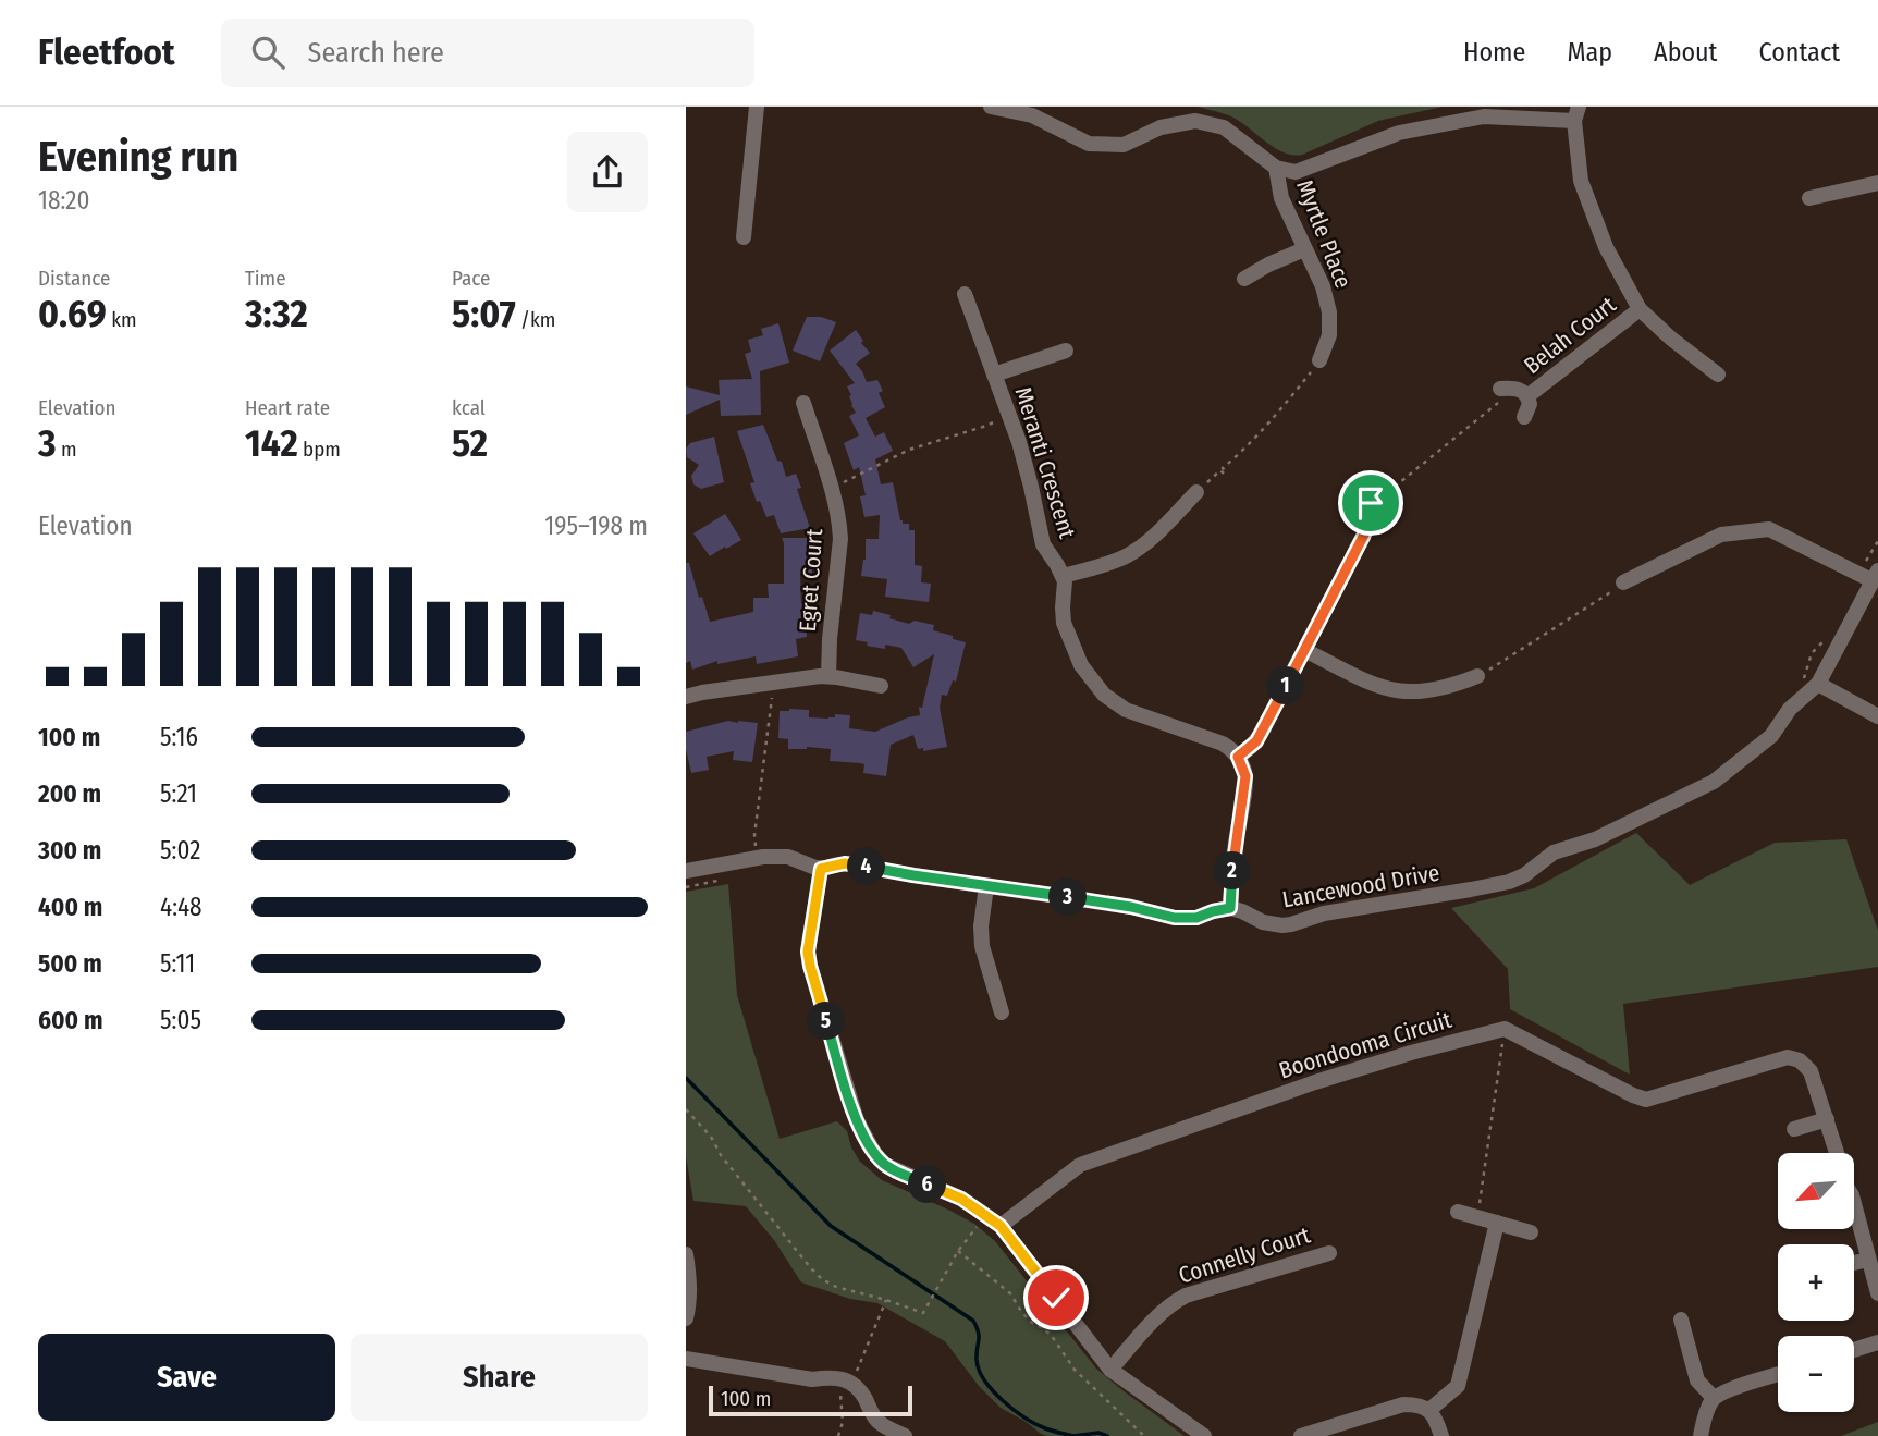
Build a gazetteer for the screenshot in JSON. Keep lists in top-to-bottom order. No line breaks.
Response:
{"streets":{"street":["Myrtle Place","Belah Court","Meranti Crescent","Egret Court","Lancewood Drive","Boondooma Circuit","Connelly Court"]},"scale_bar":"100 m","north":"bottom left","page":{"header":"Fleetfoot","search":"Search here","nav":["Home","Map","About","Contact"],"heading":["Evening run","18:20"],"stats":[["Distance","0.69 km"],["Time","3:32"],["Pace","5:07 /km"],["Elevation","3 m"],["Heart rate","142 bpm"],["kcal","52"]],"chart":["Elevation","195–198 m"],"pins":["1","4","2","3","5","6"],"list":[{"name":"100 m","note":"5:16"},{"name":"200 m","note":"5:21"},{"name":"300 m","note":"5:02"},{"name":"400 m","note":"4:48"},{"name":"500 m","note":"5:11"},{"name":"600 m","note":"5:05"}],"map_buttons":["+","−"],"buttons":["Save","Share"],"scale":"100 m"}}
